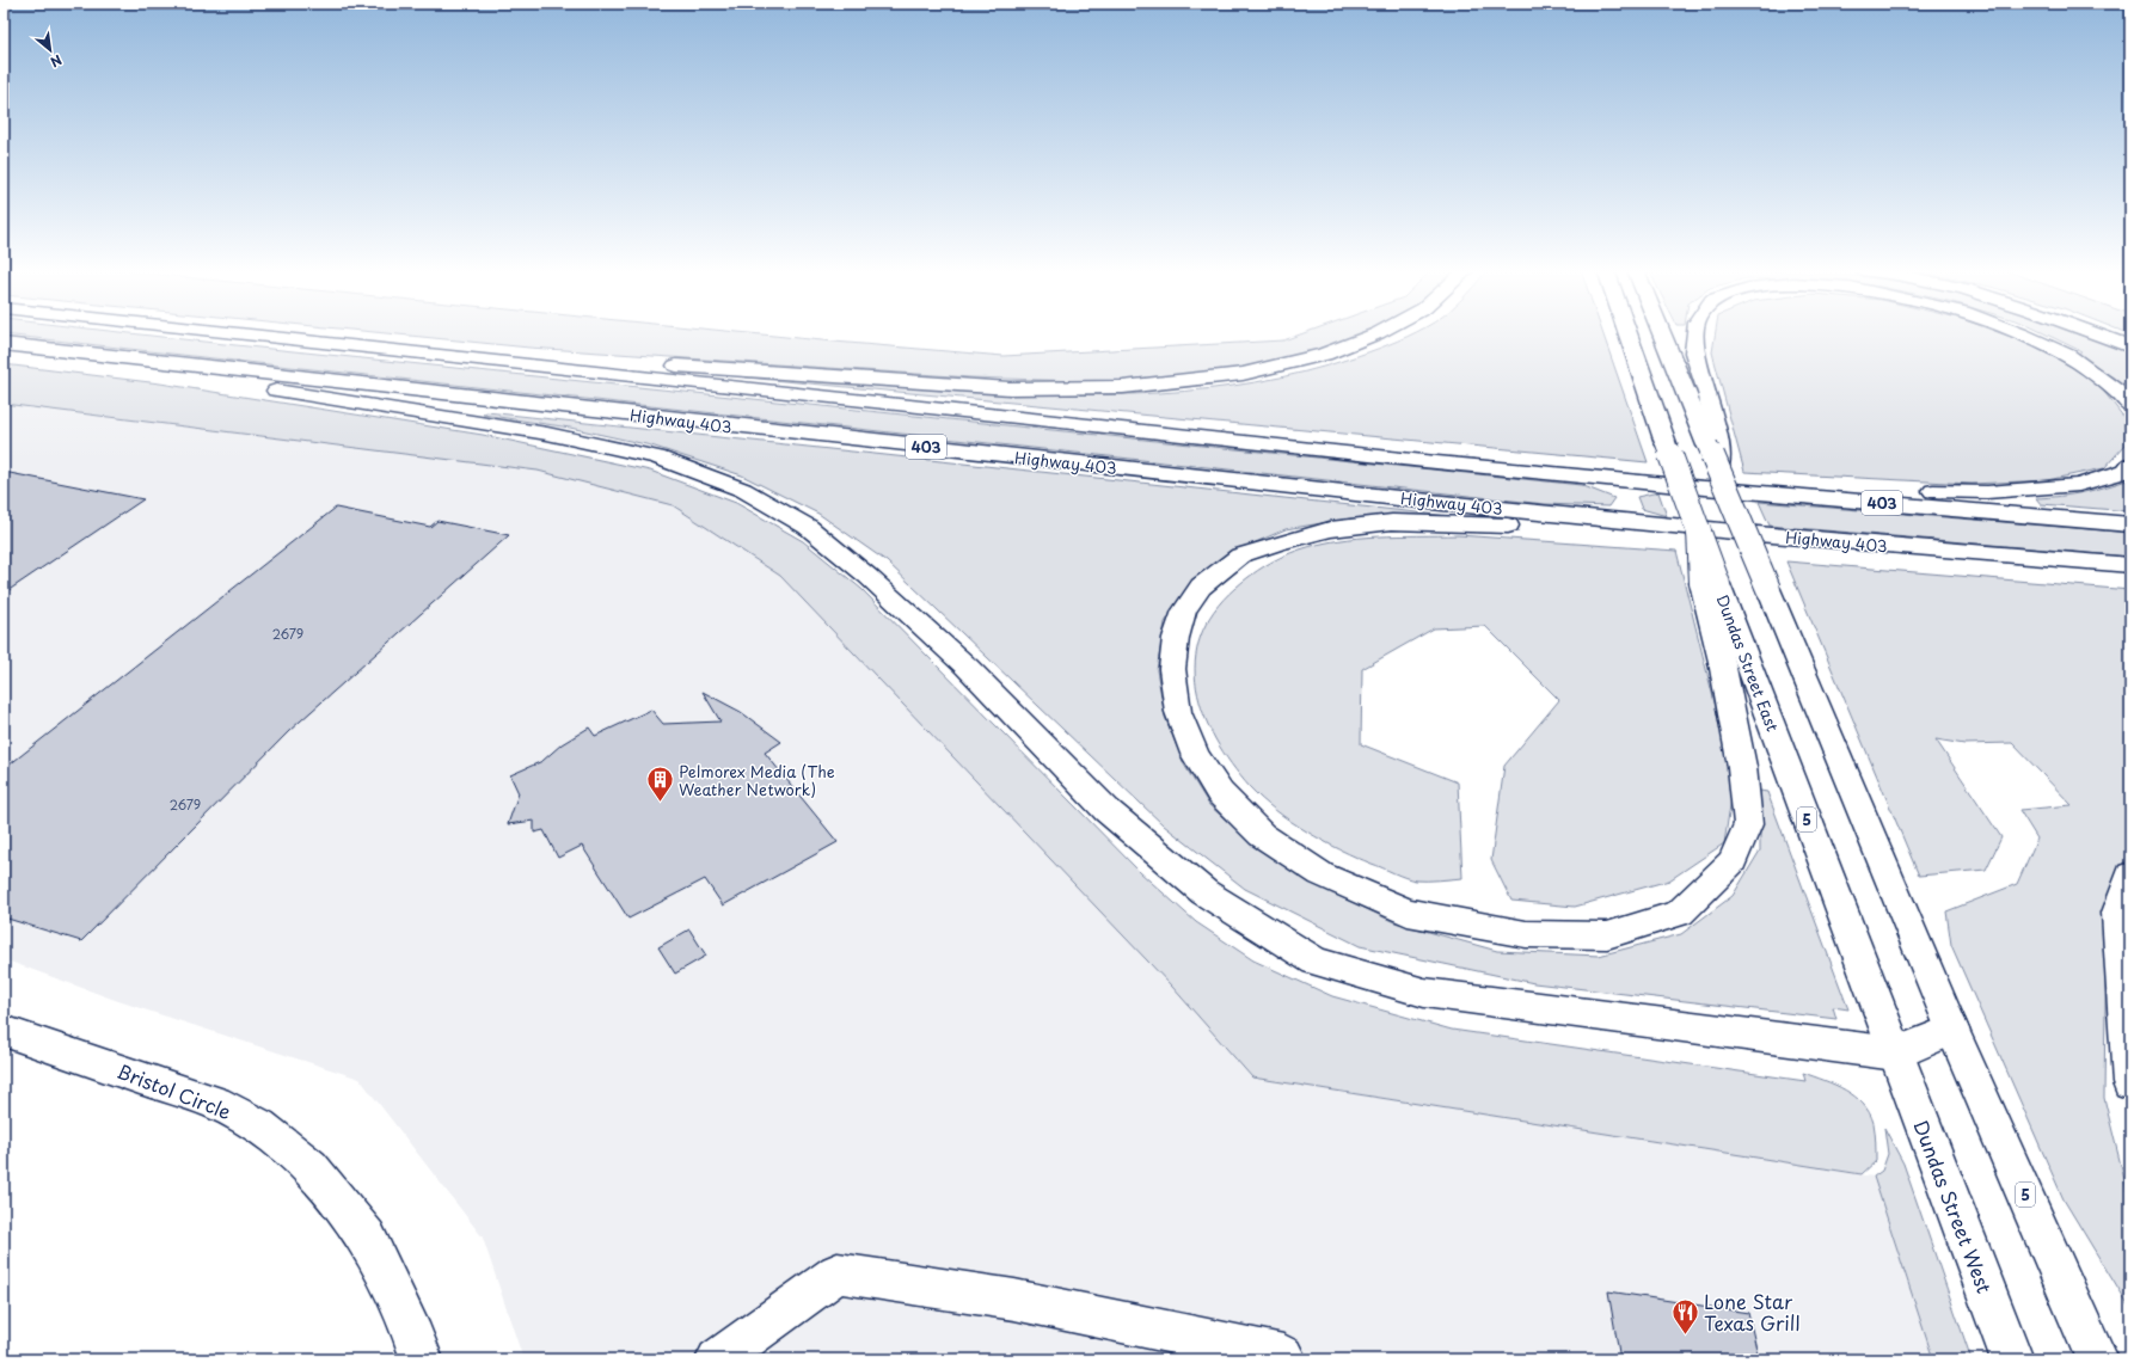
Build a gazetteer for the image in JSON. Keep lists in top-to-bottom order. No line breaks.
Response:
{"streets":{"main road":["Highway 403","403","Dundas Street East","5","Bristol Circle","Dundas Street West"]},"crossings":[["Dundas Street East","Dundas Street West"]],"places":{"building":["Pelmorex Media (The Weather Network)"],"restaurant":["Lone Star Texas Grill"]},"house_numbers":["2679","2679"],"north":"bottom right"}
